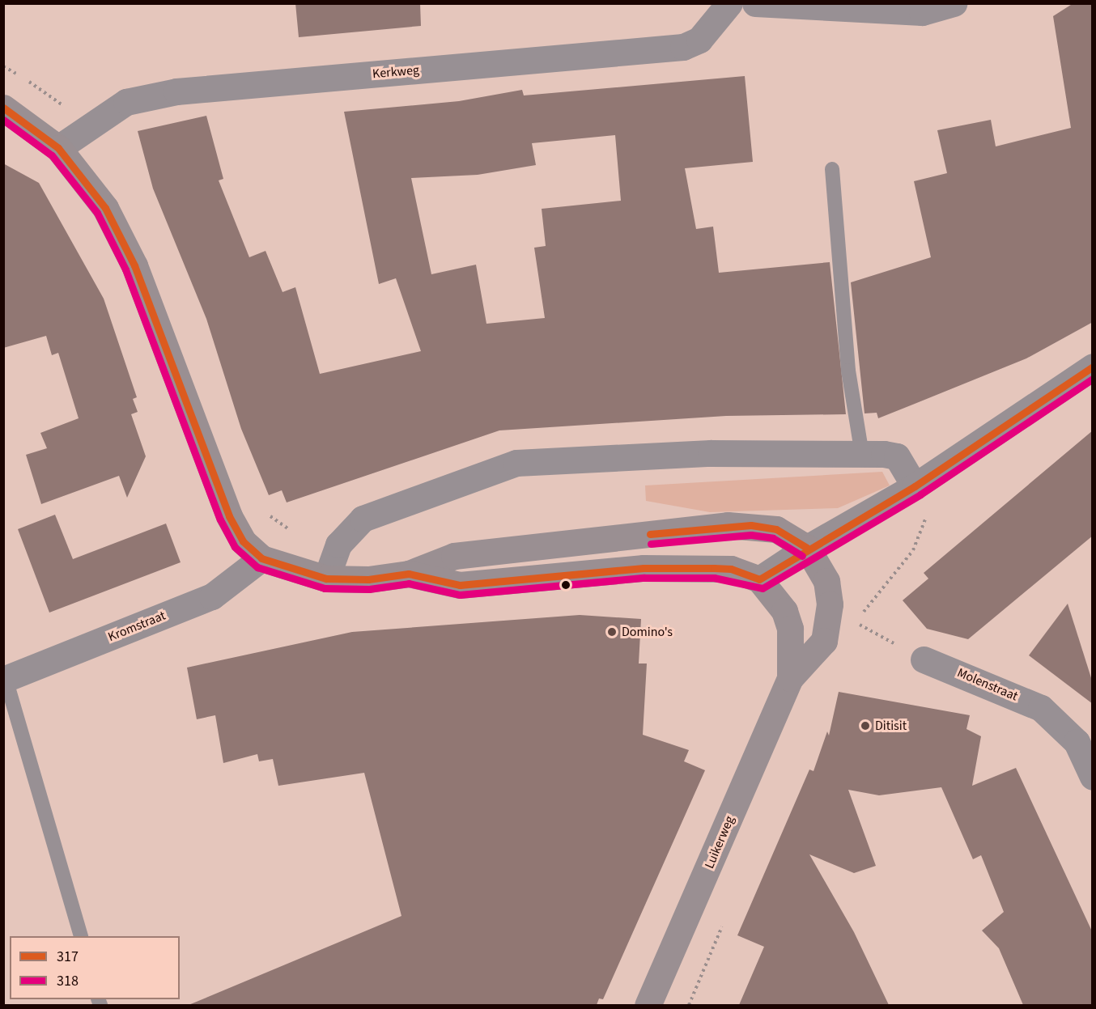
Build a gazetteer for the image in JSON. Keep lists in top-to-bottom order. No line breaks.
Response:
{"streets":{"street":["Kerkweg","Kromstraat","Molenstraat","Luikerweg"]},"places":["Domino's","Ditisit"],"lines":["transit line 317","transit line 318"],"legend":["317","318"]}
